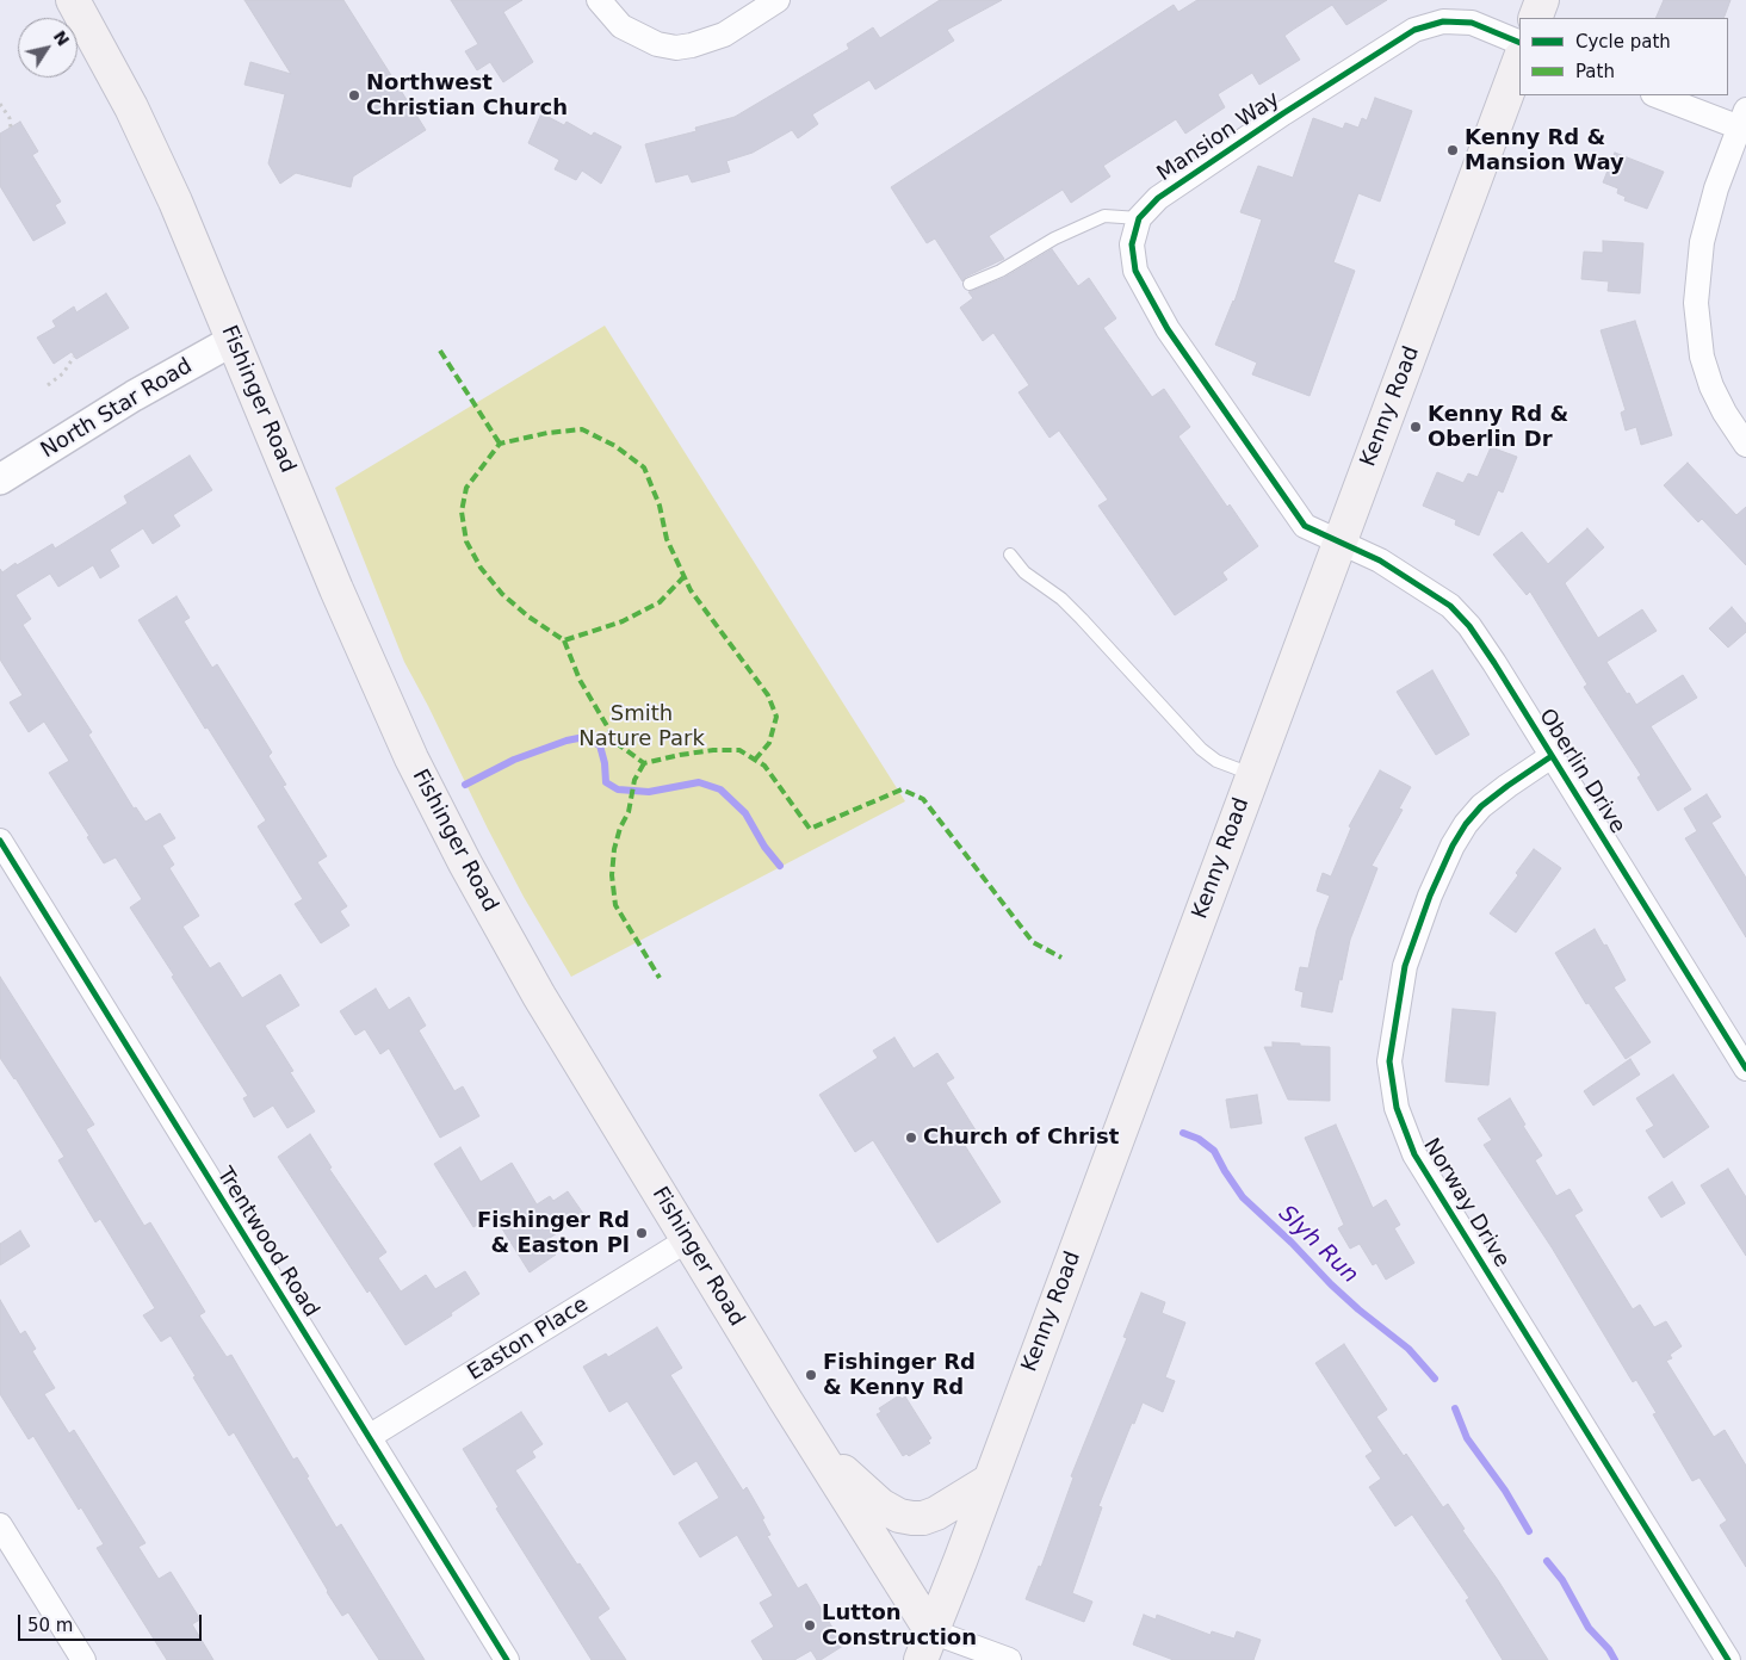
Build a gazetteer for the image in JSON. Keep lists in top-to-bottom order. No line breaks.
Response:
{"streets":{"main road":["Fishinger Road","Kenny Road"],"street":["Mansion Way","North Star Road","Oberlin Drive","Norway Drive","Trentwood Road","Easton Place"]},"crossings":[["Fishinger Road","Kenny Road"],["Fishinger Road","North Star Road"],["Fishinger Road","Easton Place"],["Kenny Road","Oberlin Drive"],["Oberlin Drive","Norway Drive"],["Trentwood Road","Easton Place"]],"water":["Slyh Run"],"parks":["Smith Nature Park"],"places":["Northwest Christian Church","Kenny Rd & Mansion Way","Kenny Rd & Oberlin Dr","Church of Christ","Fishinger Rd & Easton Pl","Fishinger Rd & Kenny Rd","Lutton Construction"],"legend":["Cycle path","Path"],"scale_bar":"50 m","north":"top right"}
